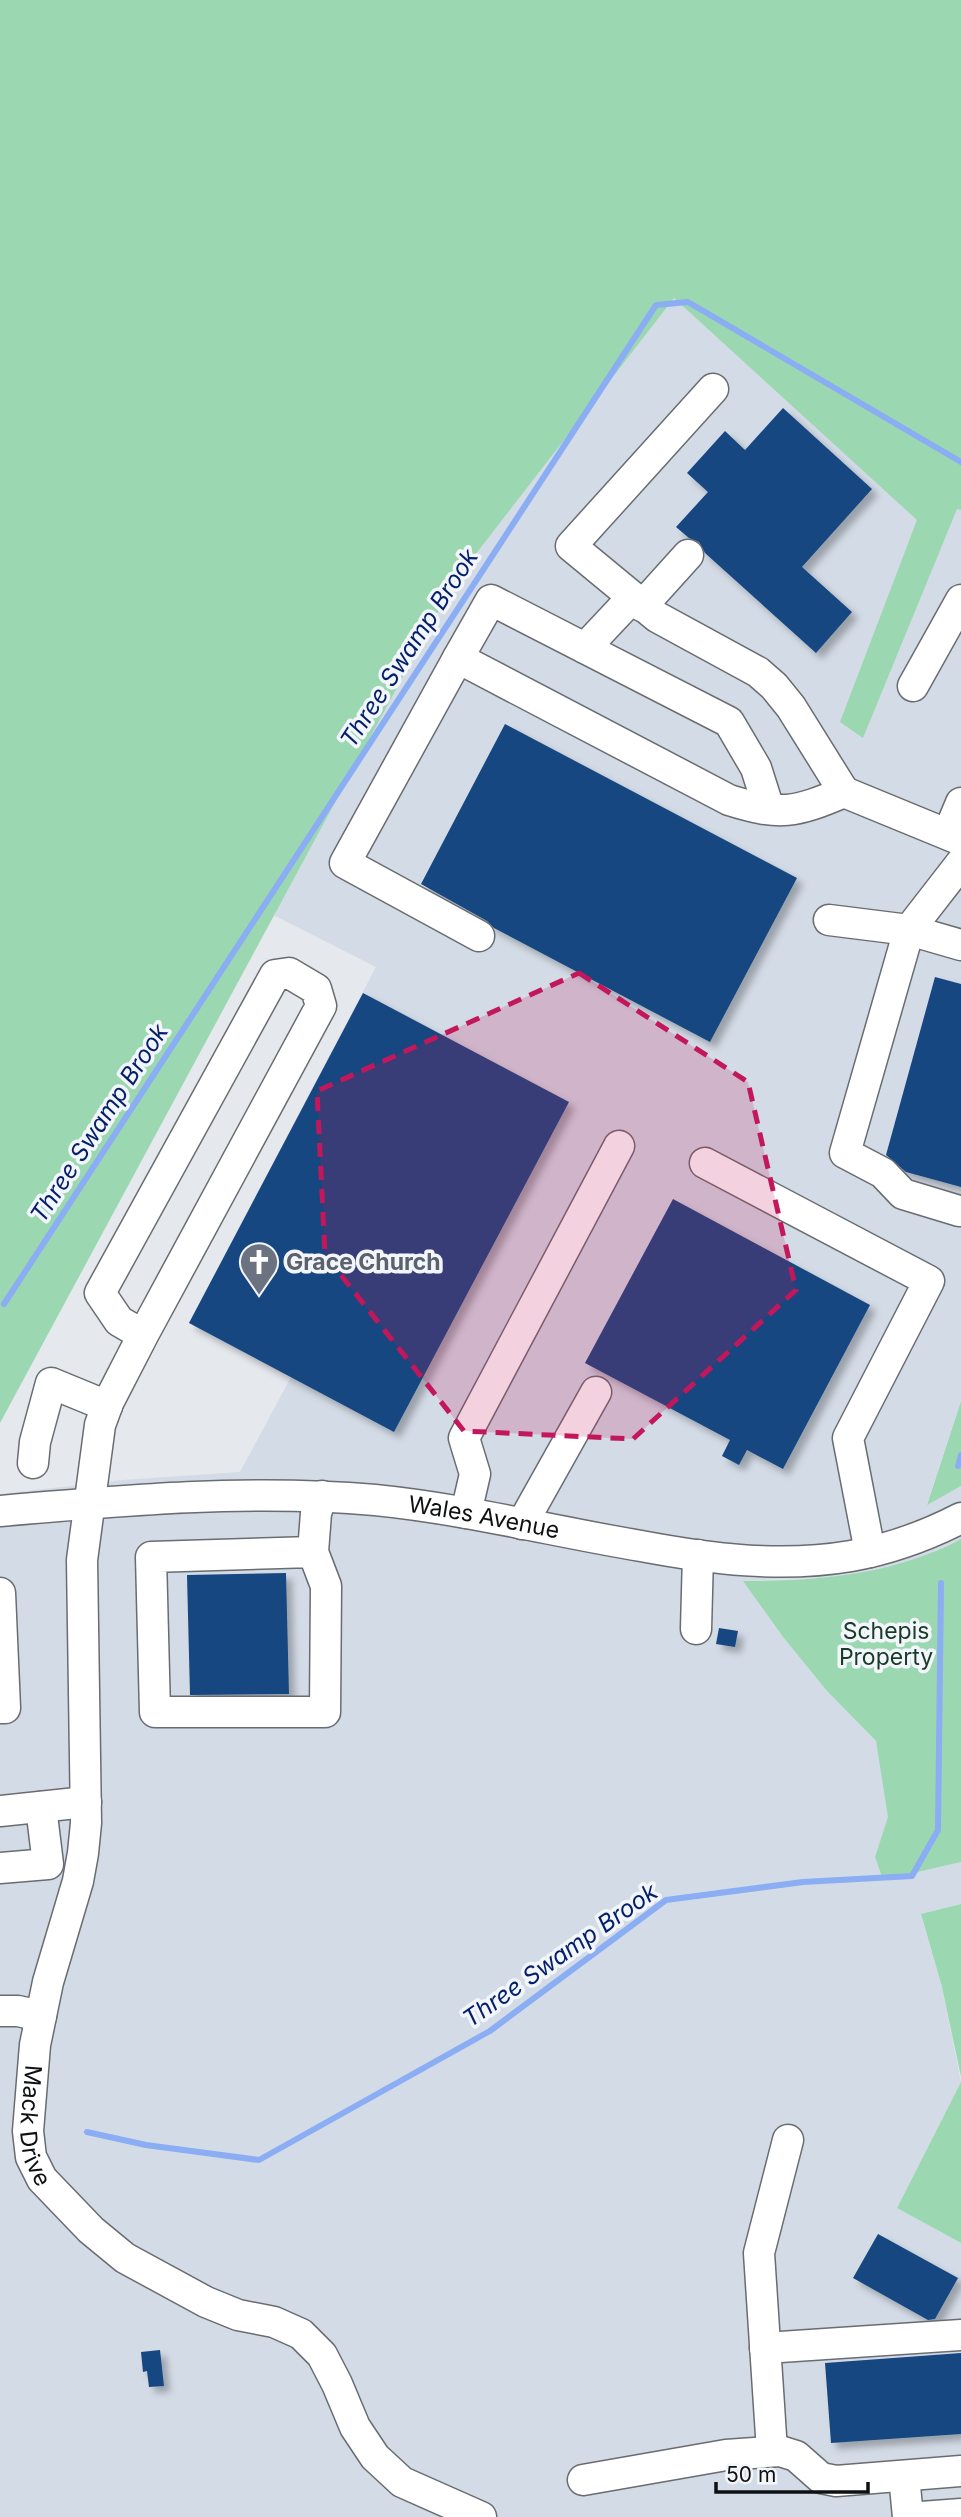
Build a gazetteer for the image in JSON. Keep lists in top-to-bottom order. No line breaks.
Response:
{"streets":{"street":["Wales Avenue","Mack Drive"]},"crossings":[["Wales Avenue","Mack Drive"]],"water":["Three Swamp Brook"],"parks":["Schepis Property"],"places":{"church":["Grace Church"]},"scale_bar":"50 m"}
